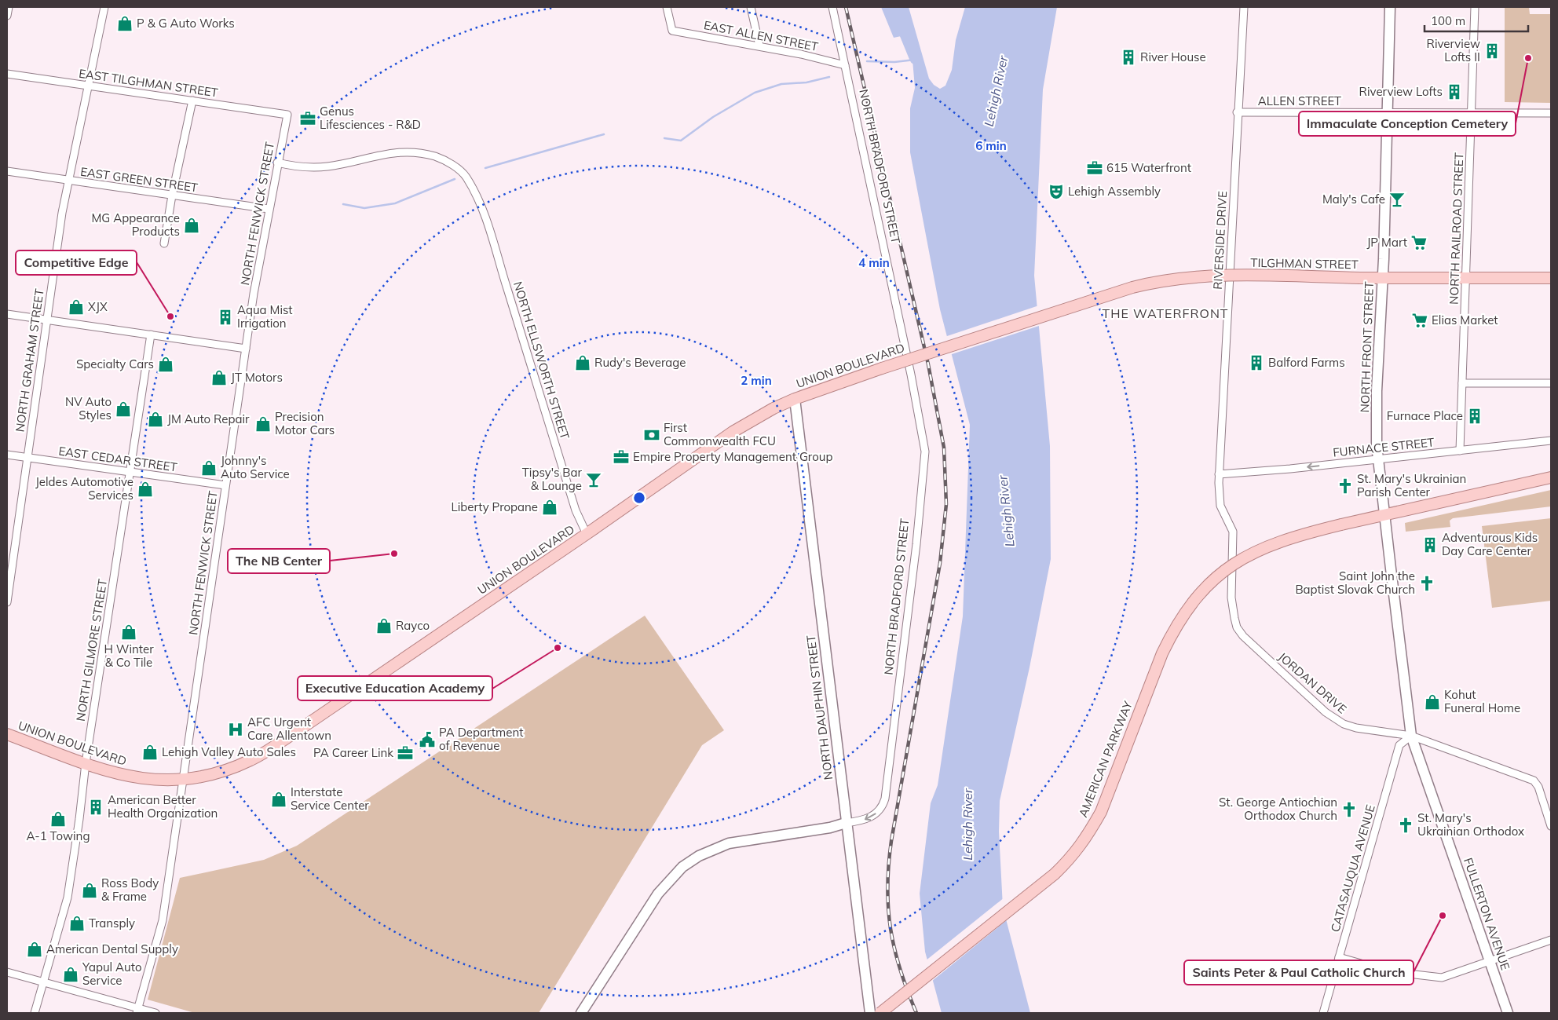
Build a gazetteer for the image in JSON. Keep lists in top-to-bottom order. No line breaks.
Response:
{"streets":{"main road":["TILGHMAN STREET","UNION BOULEVARD","AMERICAN PARKWAY"],"street":["EAST ALLEN STREET","EAST TILGHMAN STREET","ALLEN STREET","NORTH BRADFORD STREET","EAST GREEN STREET","NORTH FENWICK STREET","NORTH RAILROAD STREET","RIVERSIDE DRIVE","NORTH FRONT STREET","NORTH GRAHAM STREET","NORTH ELLSWORTH STREET","FURNACE STREET","EAST CEDAR STREET","NORTH GILMORE STREET","JORDAN DRIVE","NORTH DAUPHIN STREET","CATASAUQUA AVENUE","FULLERTON AVENUE"]},"crossings":[["EAST ALLEN STREET","NORTH BRADFORD STREET"],["EAST TILGHMAN STREET","NORTH FENWICK STREET"],["EAST TILGHMAN STREET","NORTH GRAHAM STREET"],["ALLEN STREET","NORTH RAILROAD STREET"],["ALLEN STREET","RIVERSIDE DRIVE"],["ALLEN STREET","NORTH FRONT STREET"],["NORTH BRADFORD STREET","NORTH DAUPHIN STREET"],["EAST GREEN STREET","NORTH FENWICK STREET"],["EAST GREEN STREET","NORTH GRAHAM STREET"],["NORTH FENWICK STREET","NORTH ELLSWORTH STREET"],["NORTH FENWICK STREET","UNION BOULEVARD"],["NORTH FENWICK STREET","EAST CEDAR STREET"],["NORTH RAILROAD STREET","TILGHMAN STREET"],["NORTH RAILROAD STREET","FURNACE STREET"],["RIVERSIDE DRIVE","FURNACE STREET"],["RIVERSIDE DRIVE","JORDAN DRIVE"],["TILGHMAN STREET","NORTH FRONT STREET"],["TILGHMAN STREET","UNION BOULEVARD"],["NORTH FRONT STREET","FURNACE STREET"],["NORTH FRONT STREET","AMERICAN PARKWAY"],["NORTH FRONT STREET","FULLERTON AVENUE"],["NORTH GRAHAM STREET","EAST CEDAR STREET"],["NORTH ELLSWORTH STREET","UNION BOULEVARD"],["UNION BOULEVARD","NORTH GILMORE STREET"],["UNION BOULEVARD","NORTH DAUPHIN STREET"],["FURNACE STREET","JORDAN DRIVE"],["EAST CEDAR STREET","NORTH GILMORE STREET"],["JORDAN DRIVE","CATASAUQUA AVENUE"],["JORDAN DRIVE","FULLERTON AVENUE"],["CATASAUQUA AVENUE","FULLERTON AVENUE"]],"one_way":["NORTH BRADFORD STREET","FURNACE STREET"],"districts":["THE WATERFRONT"],"water":["Lehigh River"],"places":{"shop":["P & G Auto Works","MG Appearance Products","XJX","Rudy's Beverage","Specialty Cars","JT Motors","NV Auto Styles","JM Auto Repair","Precision Motor Cars","Johnny's Auto Service","Jeldes Automotive Services","Liberty Propane","Rayco","H Winter & Co Tile","Kohut Funeral Home","Lehigh Valley Auto Sales","Interstate Service Center","A-1 Towing","Ross Body & Frame","Transply","American Dental Supply","Yapul Auto Service"],"building":["Riverview Lofts II","River House","Riverview Lofts","Aqua Mist Irrigation","Balford Farms","Furnace Place","Adventurous Kids Day Care Center","American Better Health Organization"],"other":["Immaculate Conception Cemetery","Competitive Edge","The NB Center","Executive Education Academy","Saints Peter & Paul Catholic Church"],"office":["Genus Lifesciences - R&D","615 Waterfront","Empire Property Management Group","PA Career Link"],"theatre":["Lehigh Assembly"],"bar":["Maly's Cafe","Tipsy's Bar & Lounge"],"supermarket":["JP Mart","Elias Market"],"bank":["First Commonwealth FCU"],"church":["St. Mary's Ukrainian Parish Center","Saint John the Baptist Slovak Church","St. George Antiochian Orthodox Church","St. Mary's Ukrainian Orthodox"],"hospital":["AFC Urgent Care Allentown"],"public building":["PA Department of Revenue"]},"scale_bar":"100 m","rings":["6 min","4 min","2 min"]}
